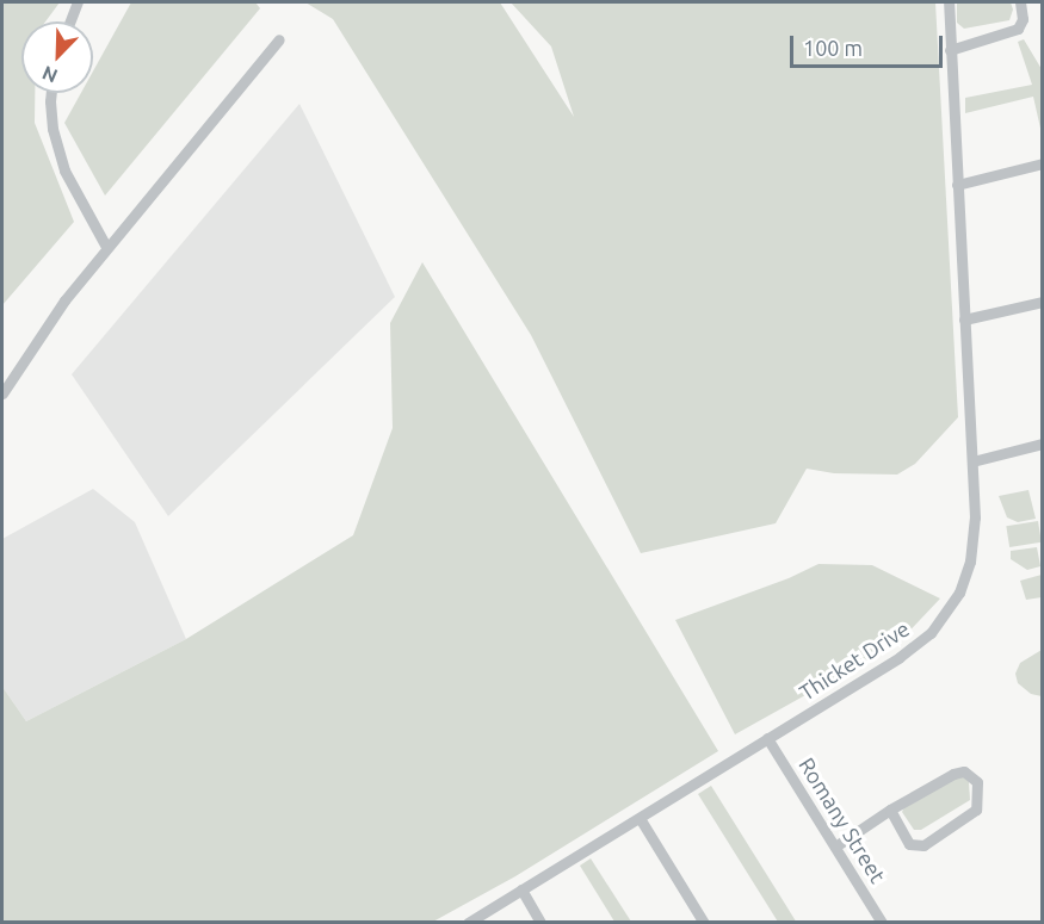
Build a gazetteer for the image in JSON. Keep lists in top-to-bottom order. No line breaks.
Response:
{"streets":{"street":["Thicket Drive","Romany Street"]},"crossings":[["Thicket Drive","Romany Street"]],"scale_bar":"100 m","north":"bottom left"}
